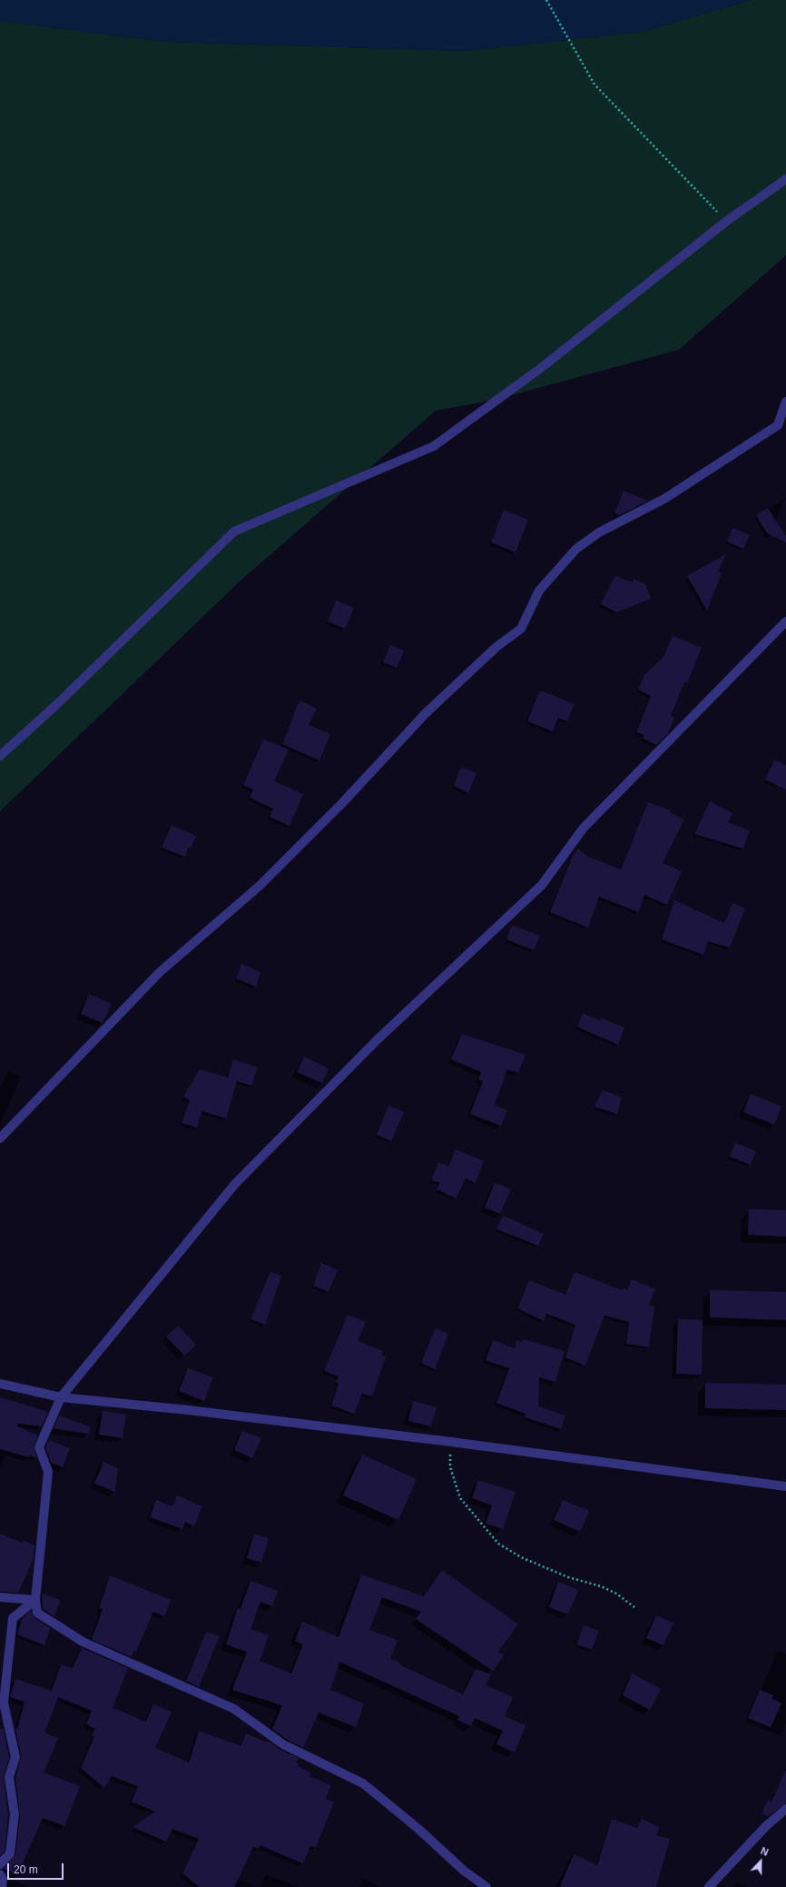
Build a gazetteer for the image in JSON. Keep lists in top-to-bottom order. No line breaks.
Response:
{"scale_bar":"20 m","north":"top"}
